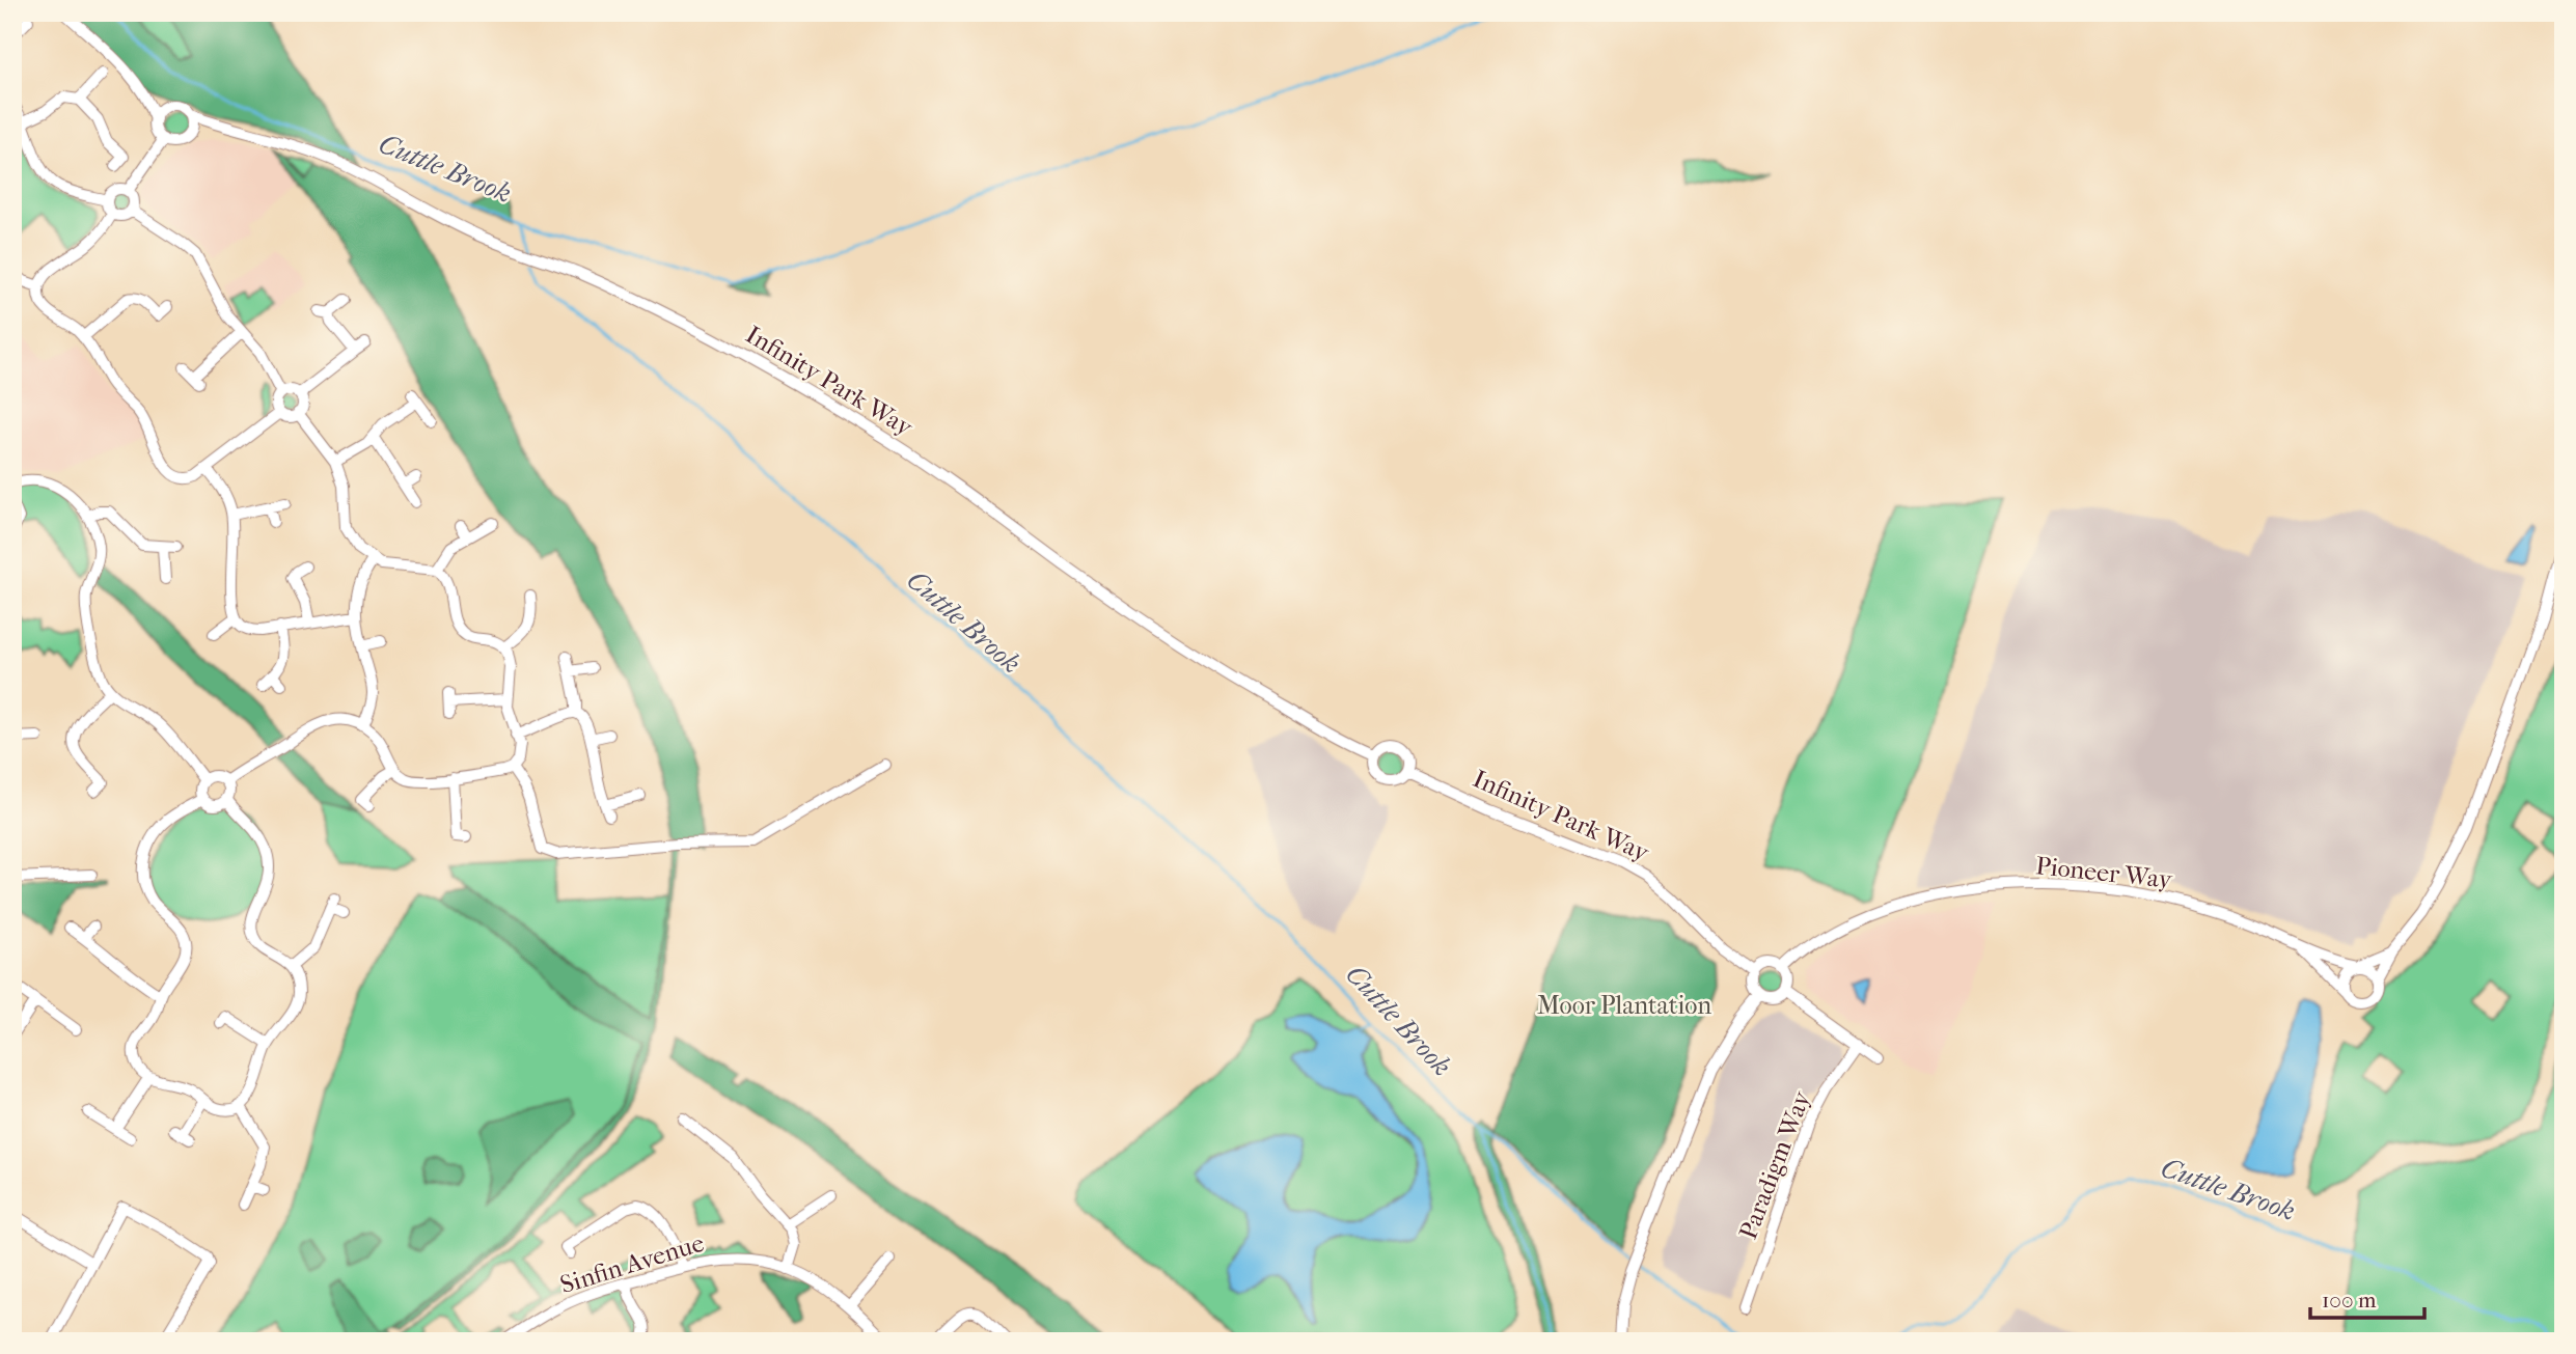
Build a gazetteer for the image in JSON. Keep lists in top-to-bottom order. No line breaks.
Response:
{"streets":{"street":["Infinity Park Way","Pioneer Way","Paradigm Way","Sinfin Avenue"]},"crossings":[["Infinity Park Way","Pioneer Way"]],"water":["Cuttle Brook"],"parks":["Moor Plantation"],"scale_bar":"100 m"}
